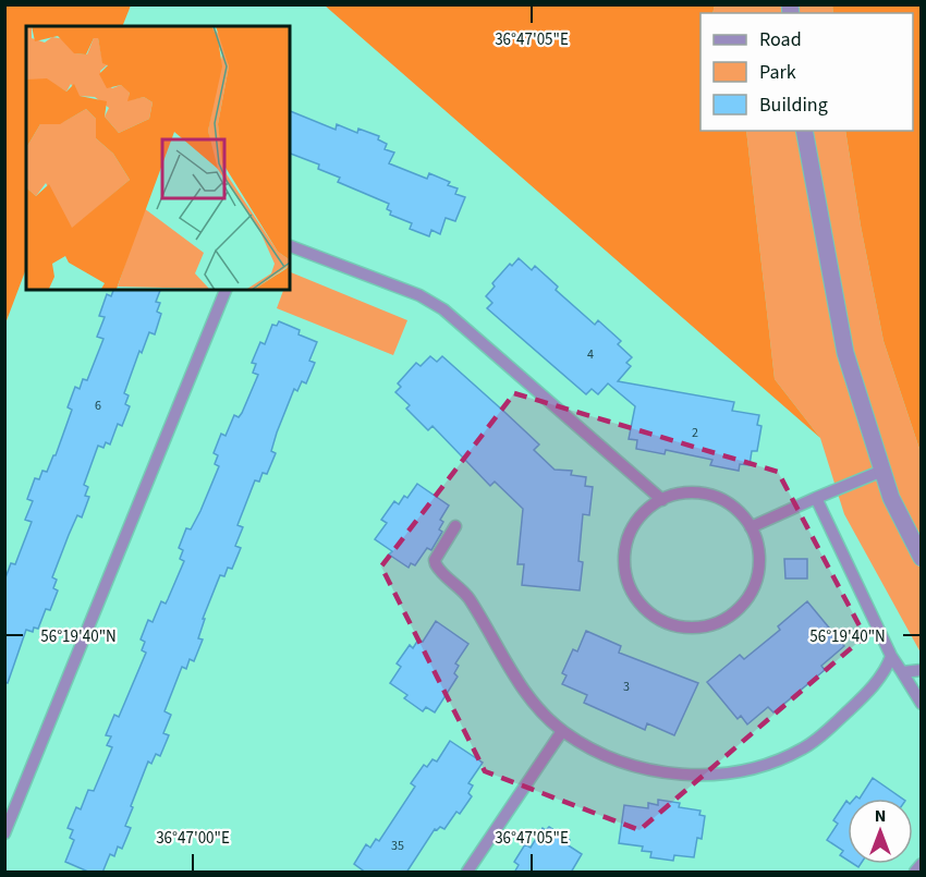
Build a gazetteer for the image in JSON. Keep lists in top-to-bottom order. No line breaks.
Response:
{"house_numbers":["4","6","2","3","35"],"legend":["Road","Park","Building"],"north":"top","coordinates":["36°47'05\"E","56°19'40\"N","36°47'00\"E"]}
